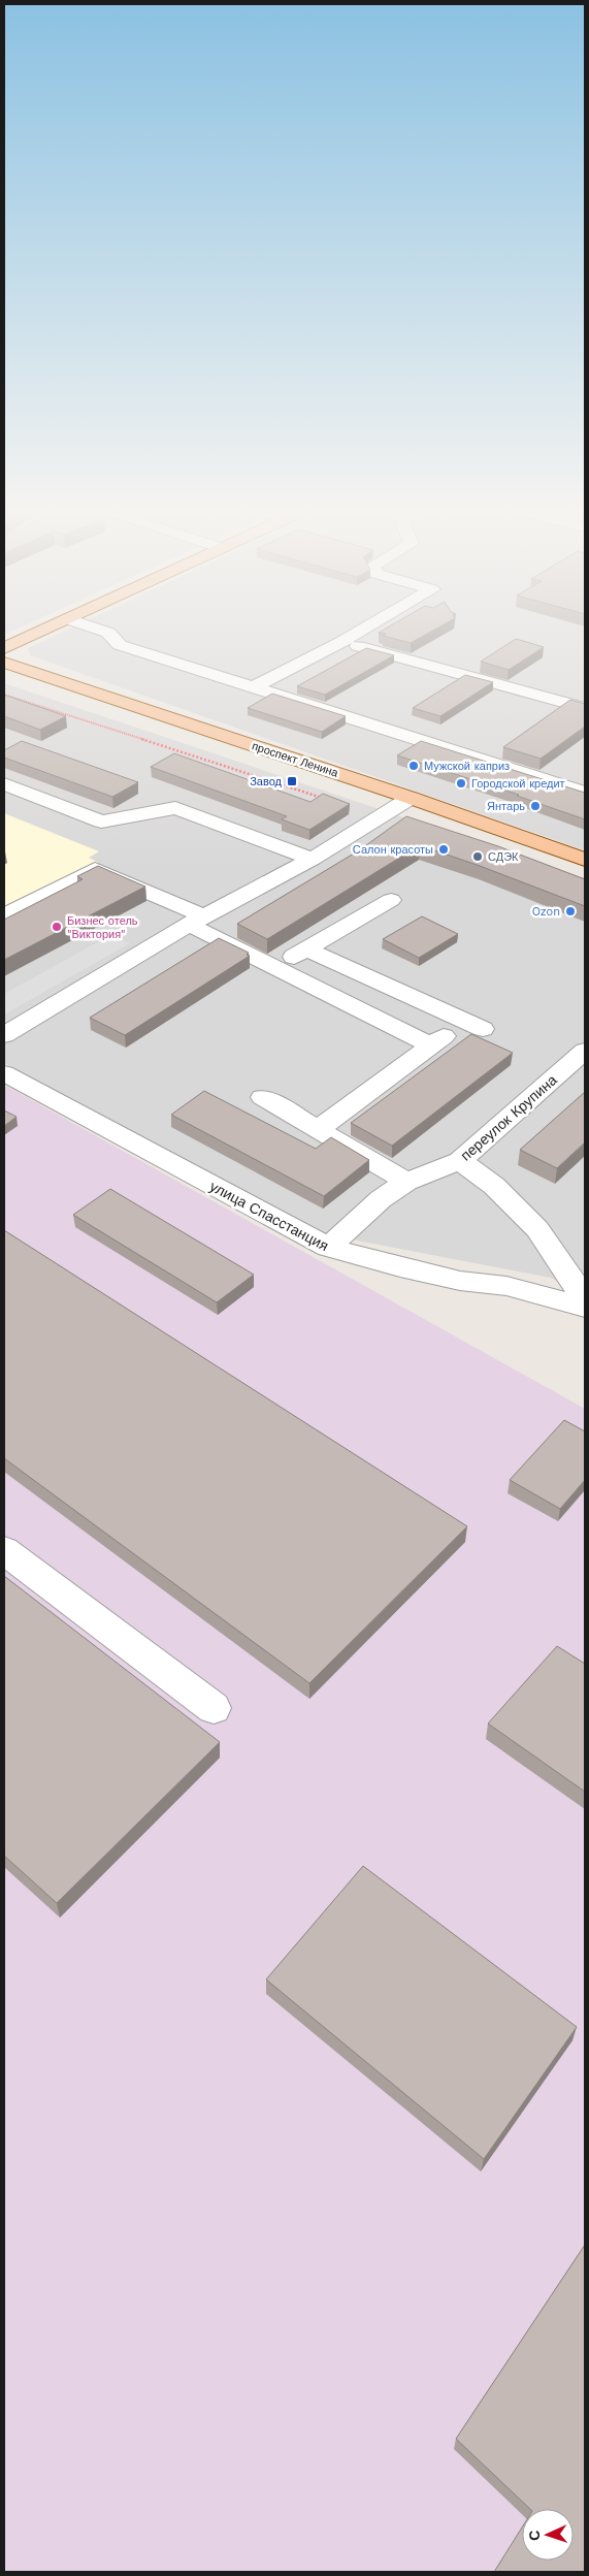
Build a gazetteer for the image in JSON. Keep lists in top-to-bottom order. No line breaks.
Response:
{"streets":{"main road":["проспект Ленина"],"street":["переулок Крупина","улица Спасстанция"]},"crossings":[["переулок Крупина","улица Спасстанция"]],"places":{"other":["Мужской каприз","Городской кредит","Янтарь","Салон красоты","СДЭК","Ozon","Бизнес отель \"Виктория\""],"transit":["Завод"]},"north":"left"}
